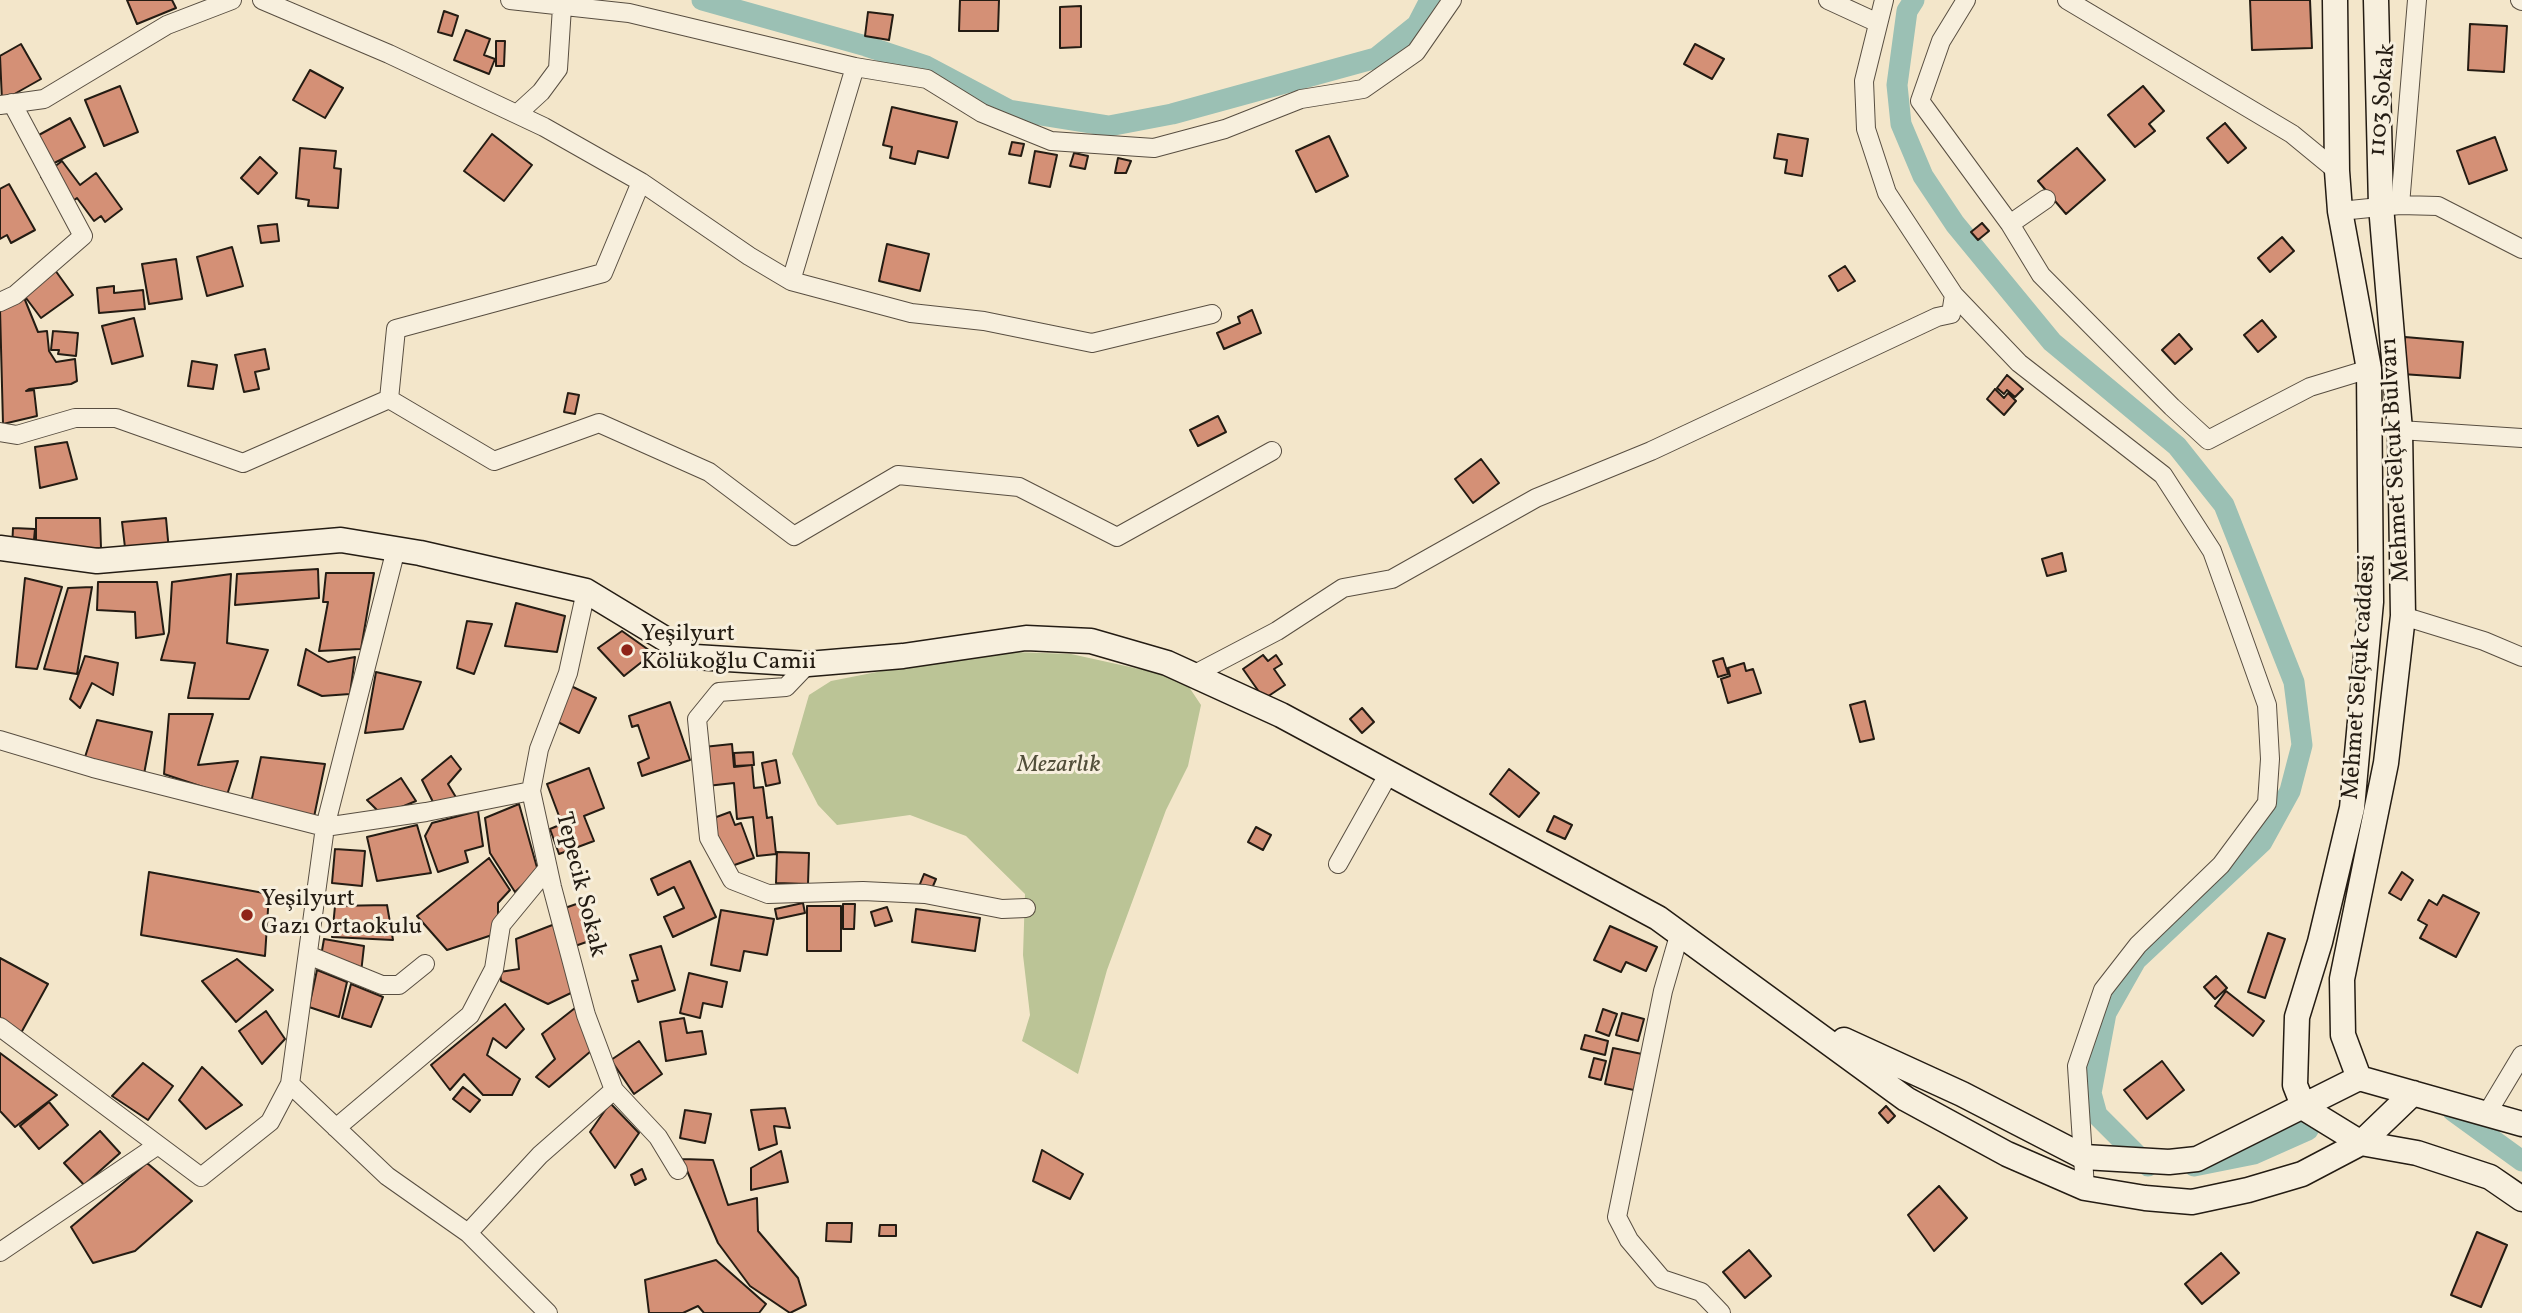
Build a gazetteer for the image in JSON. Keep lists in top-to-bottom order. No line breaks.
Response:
{"streets":{"main road":["Mehmet Selçuk Bulvarı","Mehmet Selçuk caddesi"],"street":["1103 Sokak","Tepecik Sokak"]},"crossings":[["1103 Sokak","Mehmet Selçuk Bulvarı"]],"parks":["Mezarlık"],"places":["Yeşilyurt Kölükoğlu Camii","Yeşilyurt Gazı Ortaokulu"]}
